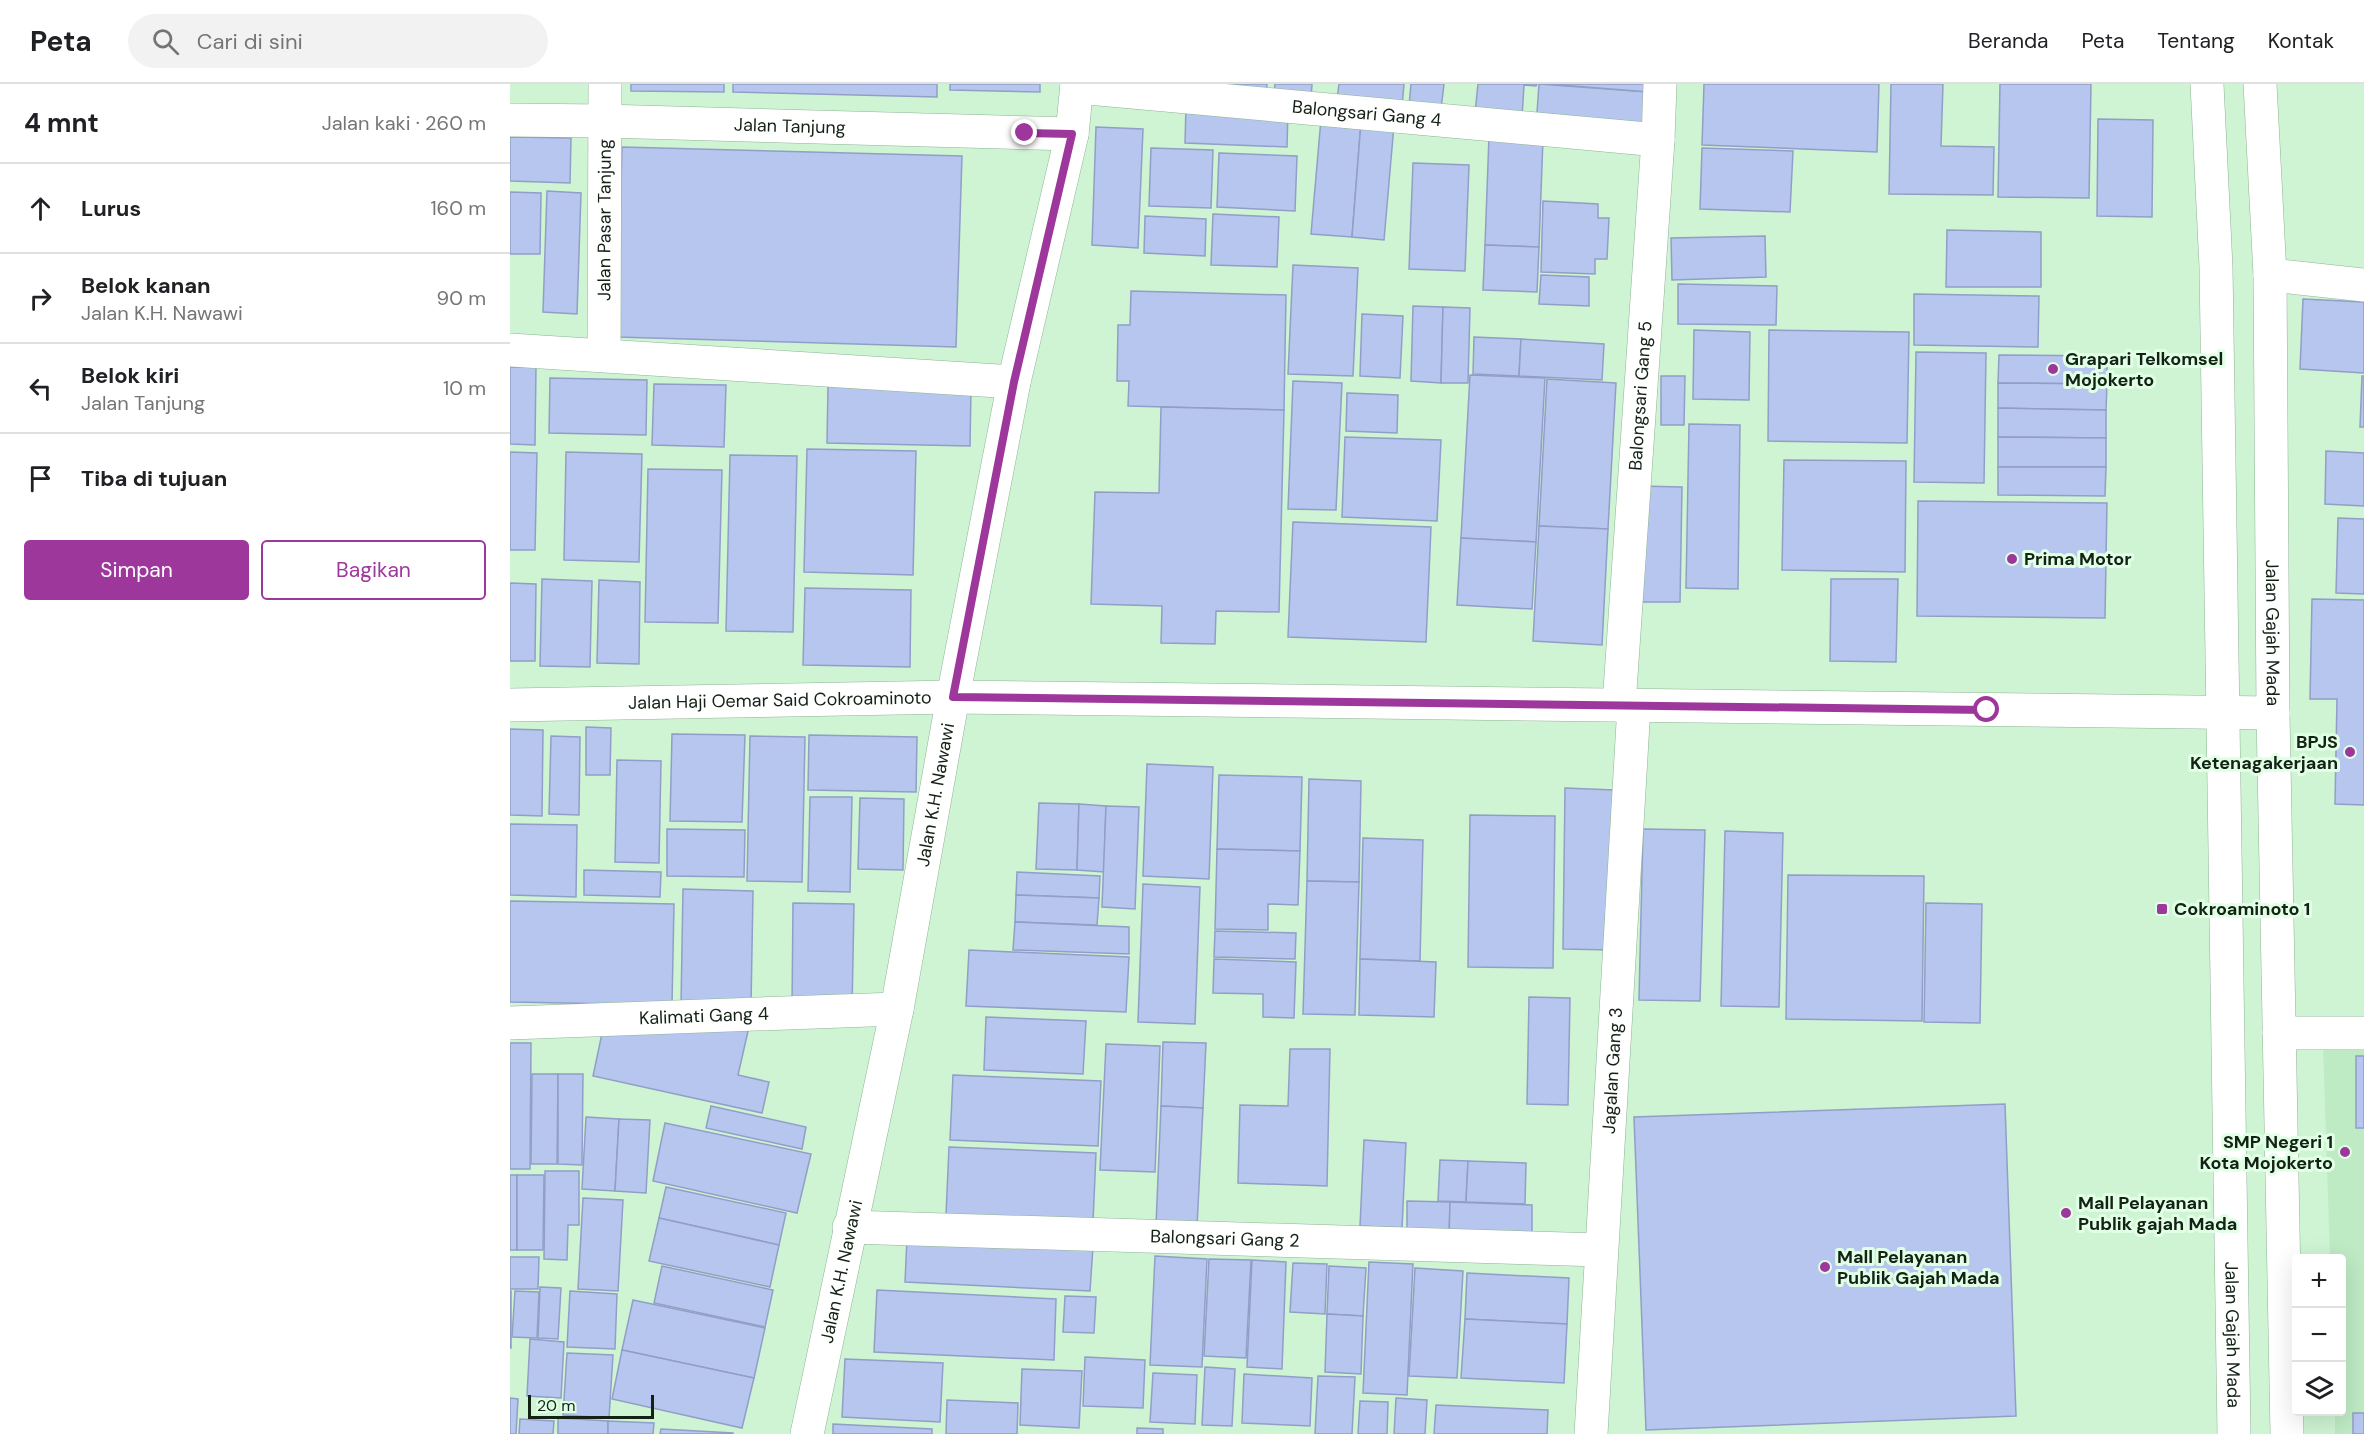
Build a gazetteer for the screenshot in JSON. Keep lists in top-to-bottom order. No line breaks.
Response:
{"streets":{"street":["Balongsari Gang 4","Jalan Tanjung","Jalan Pasar Tanjung","Balongsari Gang 5","Jalan Gajah Mada","Jalan Haji Oemar Said Cokroaminoto","Jalan K.H. Nawawi","Kalimati Gang 4","Jagalan Gang 3","Balongsari Gang 2"]},"crossings":[["Balongsari Gang 4","Balongsari Gang 5"],["Balongsari Gang 4","Jalan K.H. Nawawi"],["Jalan Tanjung","Jalan Pasar Tanjung"],["Jalan Tanjung","Jalan K.H. Nawawi"],["Balongsari Gang 5","Jalan Haji Oemar Said Cokroaminoto"],["Balongsari Gang 5","Jagalan Gang 3"],["Jalan Gajah Mada","Jalan Haji Oemar Said Cokroaminoto"],["Jalan Haji Oemar Said Cokroaminoto","Jalan K.H. Nawawi"],["Jalan Haji Oemar Said Cokroaminoto","Jagalan Gang 3"],["Jalan K.H. Nawawi","Kalimati Gang 4"],["Jalan K.H. Nawawi","Balongsari Gang 2"],["Jagalan Gang 3","Balongsari Gang 2"]],"places":{"other":["Grapari Telkomsel Mojokerto","Prima Motor","BPJS Ketenagakerjaan","SMP Negeri 1 Kota Mojokerto","Mall Pelayanan Publik gajah Mada","Mall Pelayanan Publik Gajah Mada"],"transit":["Cokroaminoto 1"]},"scale_bar":"20 m","page":{"header":"Peta","search":"Cari di sini","nav":["Beranda","Peta","Tentang","Kontak"],"heading":["4 mnt","Jalan kaki · 260 m"],"list":[["Lurus","160 m"],["Belok kanan","Jalan K.H. Nawawi","90 m"],["Belok kiri","Jalan Tanjung","10 m"],"Tiba di tujuan"],"buttons":["Simpan","Bagikan"],"map_buttons":["+","−"],"scale":"20 m"}}
